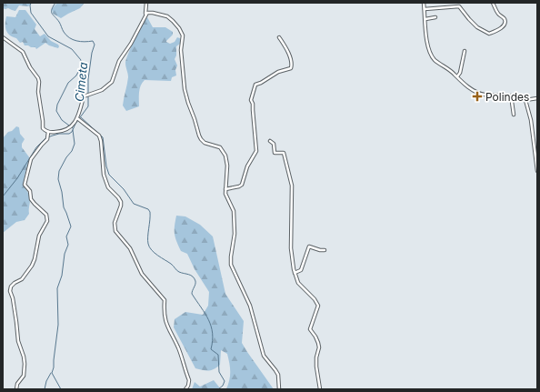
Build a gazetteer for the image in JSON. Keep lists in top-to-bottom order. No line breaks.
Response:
{"water":["Cimeta"],"places":{"health":["Polindes"]}}
